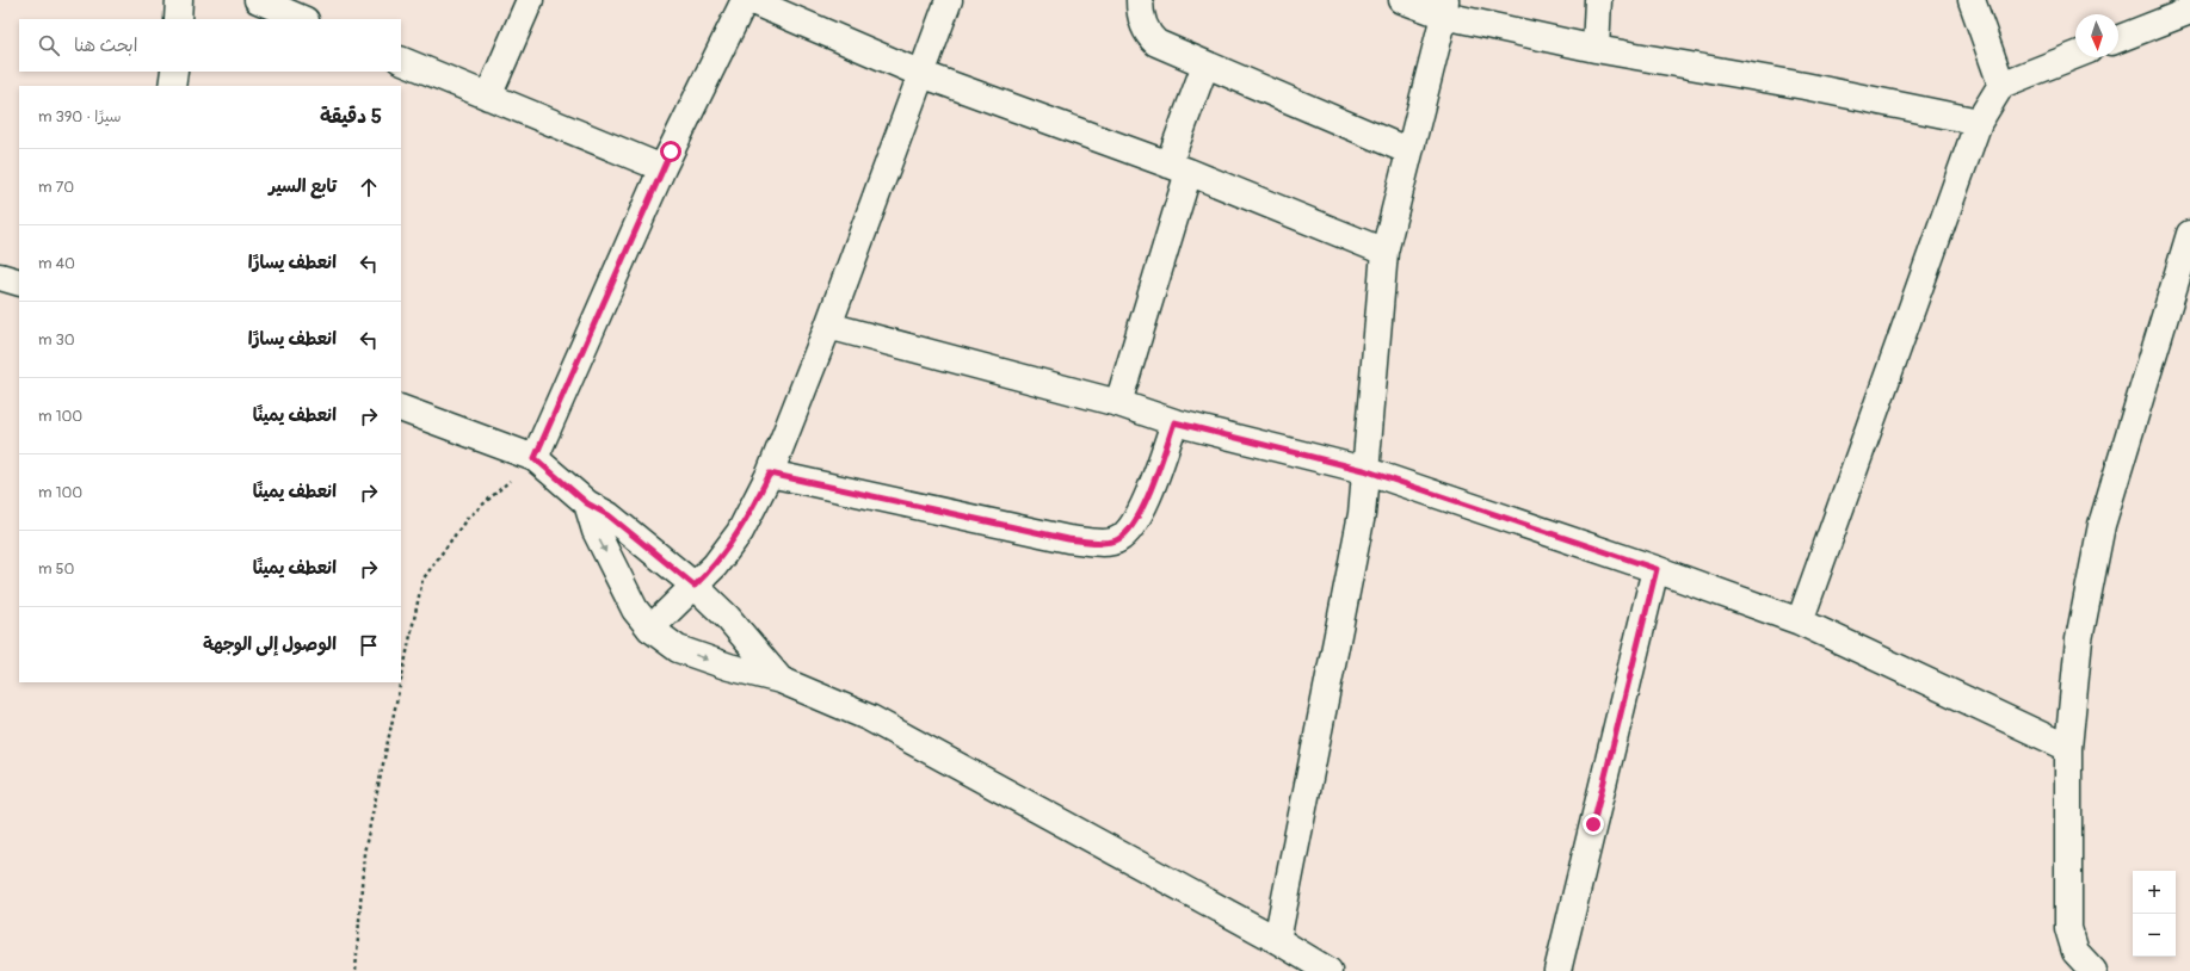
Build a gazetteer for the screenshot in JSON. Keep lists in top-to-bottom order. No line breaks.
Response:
{"north":"bottom","page":{"search":"ابحث هنا","heading":["5 دقيقة","سيرًا · 390 m"],"list":[["تابع السير","70 m"],["انعطف يسارًا","40 m"],["انعطف يسارًا","30 m"],["انعطف يمينًا","100 m"],["انعطف يمينًا","100 m"],["انعطف يمينًا","50 m"],"الوصول إلى الوجهة"],"map_buttons":["+","−"]}}
